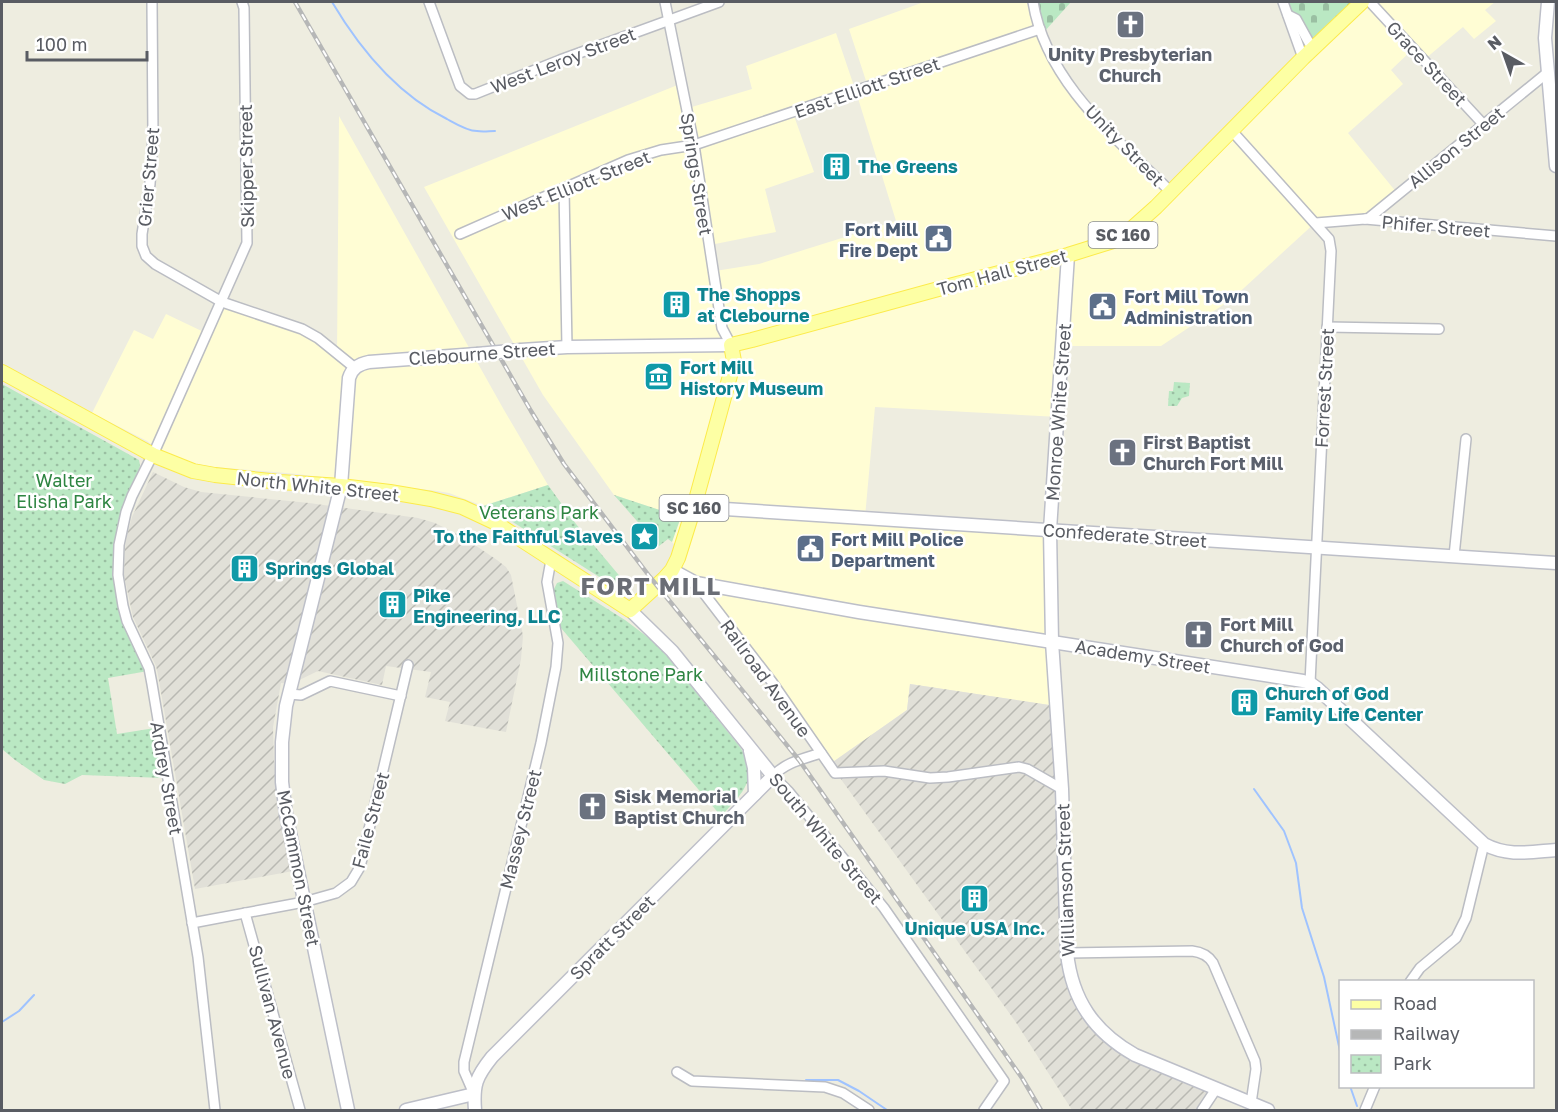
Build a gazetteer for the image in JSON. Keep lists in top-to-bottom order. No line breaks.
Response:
{"streets":{"main road":["SC 160","Tom Hall Street","North White Street"],"street":["West Leroy Street","Grace Street","East Elliott Street","Unity Street","Allison Street","Skipper Street","Springs Street","Grier Street","West Elliott Street","Phifer Street","Clebourne Street","Forrest Street","Monroe White Street","Confederate Street","Academy Street","Railroad Avenue","Ardrey Street","Faile Street","Massey Street","South White Street","McCammon Street","Williamson Street","Spratt Street","Sullivan Avenue"]},"crossings":[["West Leroy Street","Springs Street"],["Grace Street","Allison Street"],["East Elliott Street","Unity Street"],["East Elliott Street","Springs Street"],["East Elliott Street","West Elliott Street"],["Unity Street","Tom Hall Street"],["Allison Street","Phifer Street"],["Skipper Street","Grier Street"],["Skipper Street","North White Street"],["Skipper Street","Ardrey Street"],["Springs Street","West Elliott Street"],["Springs Street","SC 160"],["Springs Street","Tom Hall Street"],["Springs Street","Clebourne Street"],["Grier Street","Clebourne Street"],["Phifer Street","Forrest Street"],["SC 160","Tom Hall Street"],["SC 160","Clebourne Street"],["SC 160","North White Street"],["SC 160","Confederate Street"],["SC 160","Academy Street"],["SC 160","South White Street"],["Tom Hall Street","Clebourne Street"],["Tom Hall Street","Forrest Street"],["Tom Hall Street","Monroe White Street"],["Forrest Street","Confederate Street"],["Forrest Street","Academy Street"],["Monroe White Street","Confederate Street"],["Monroe White Street","Academy Street"],["Monroe White Street","Williamson Street"],["North White Street","Ardrey Street"],["North White Street","Massey Street"],["North White Street","South White Street"],["North White Street","McCammon Street"],["Academy Street","Railroad Avenue"],["Academy Street","Williamson Street"],["Railroad Avenue","Williamson Street"],["Ardrey Street","Faile Street"],["Faile Street","McCammon Street"],["Faile Street","Sullivan Avenue"],["Massey Street","Spratt Street"],["South White Street","Spratt Street"]],"districts":["FORT MILL"],"parks":["Walter Elisha Park","Veterans Park","Millstone Park"],"places":{"church":["Unity Presbyterian Church","First Baptist Church Fort Mill","Fort Mill Church of God","Sisk Memorial Baptist Church"],"building":["The Greens","The Shopps at Clebourne","Springs Global","Pike Engineering, LLC","Church of God Family Life Center","Unique USA Inc."],"public building":["Fort Mill Fire Dept","Fort Mill Town Administration","Fort Mill Police Department"],"museum":["Fort Mill History Museum"],"place":["To the Faithful Slaves"]},"legend":["Road","Railway","Park"],"scale_bar":"100 m","north":"top left"}
